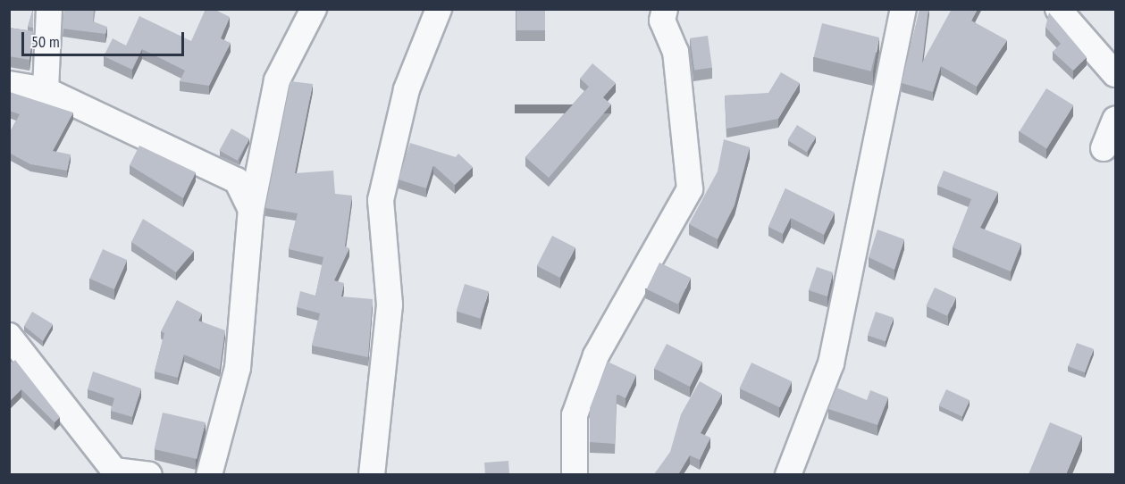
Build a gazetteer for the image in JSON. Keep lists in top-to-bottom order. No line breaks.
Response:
{"scale_bar":"50 m"}
